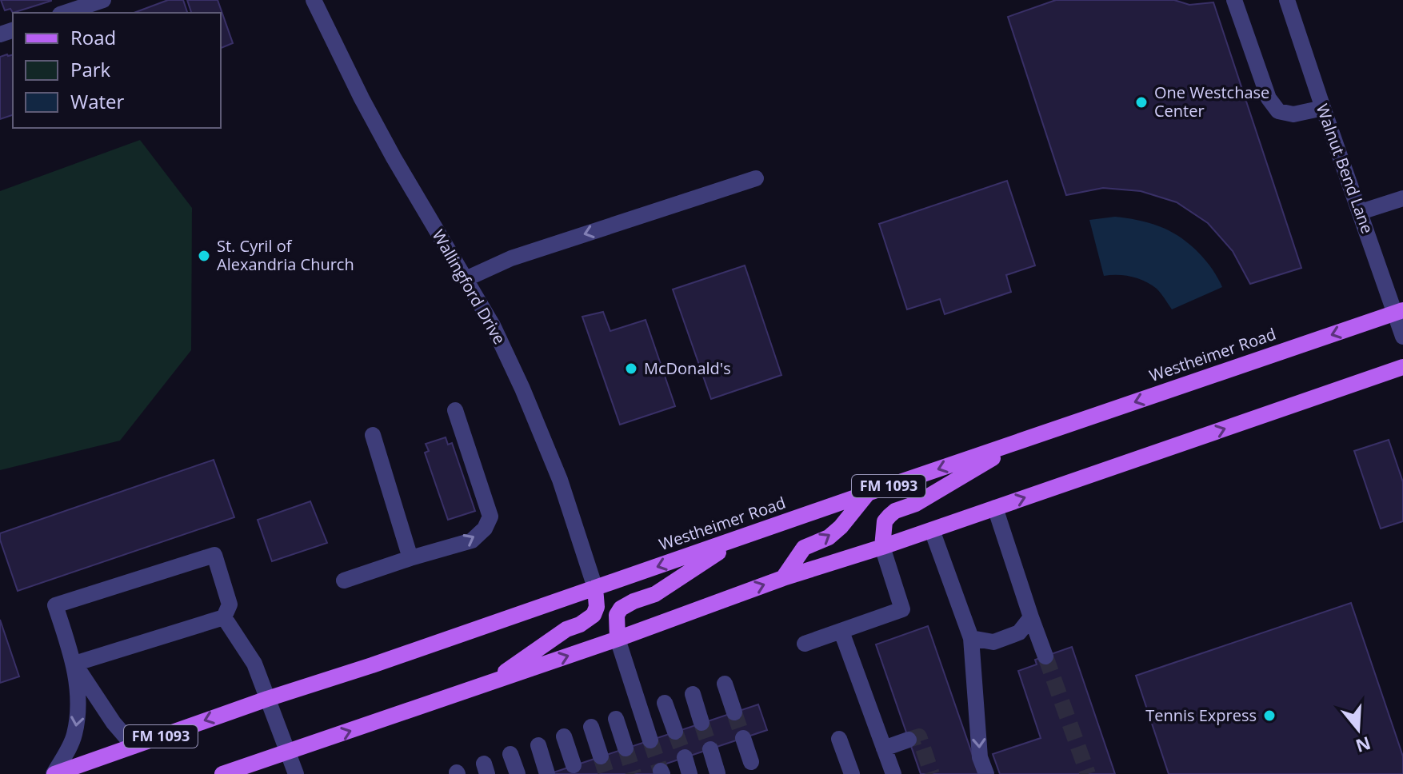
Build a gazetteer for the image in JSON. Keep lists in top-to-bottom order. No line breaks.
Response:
{"streets":{"main road":["Westheimer Road","FM 1093"],"street":["Walnut Bend Lane","Wallingford Drive"]},"crossings":[["Walnut Bend Lane","Westheimer Road"],["Wallingford Drive","Westheimer Road"]],"places":["One Westchase Center","St. Cyril of Alexandria Church","McDonald's","Tennis Express"],"legend":["Road","Park","Water"],"north":"bottom"}
